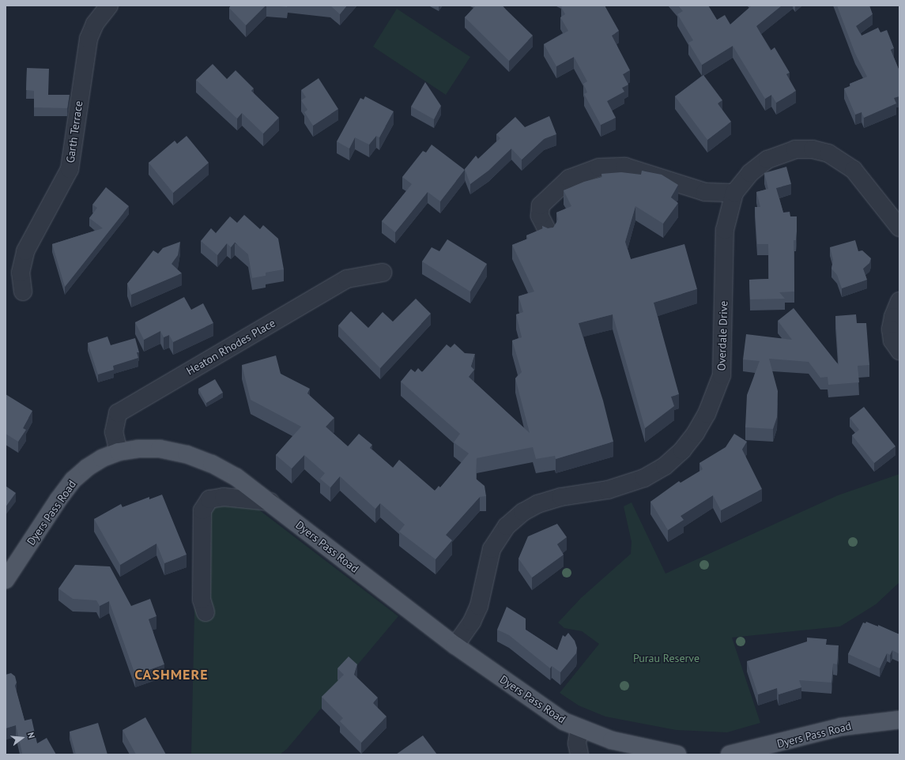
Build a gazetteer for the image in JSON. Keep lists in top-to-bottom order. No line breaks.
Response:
{"streets":{"main road":["Dyers Pass Road"],"street":["Garth Terrace","Overdale Drive","Heaton Rhodes Place"]},"crossings":[["Overdale Drive","Dyers Pass Road"],["Heaton Rhodes Place","Dyers Pass Road"]],"districts":["CASHMERE"],"parks":["Purau Reserve"],"north":"right"}
